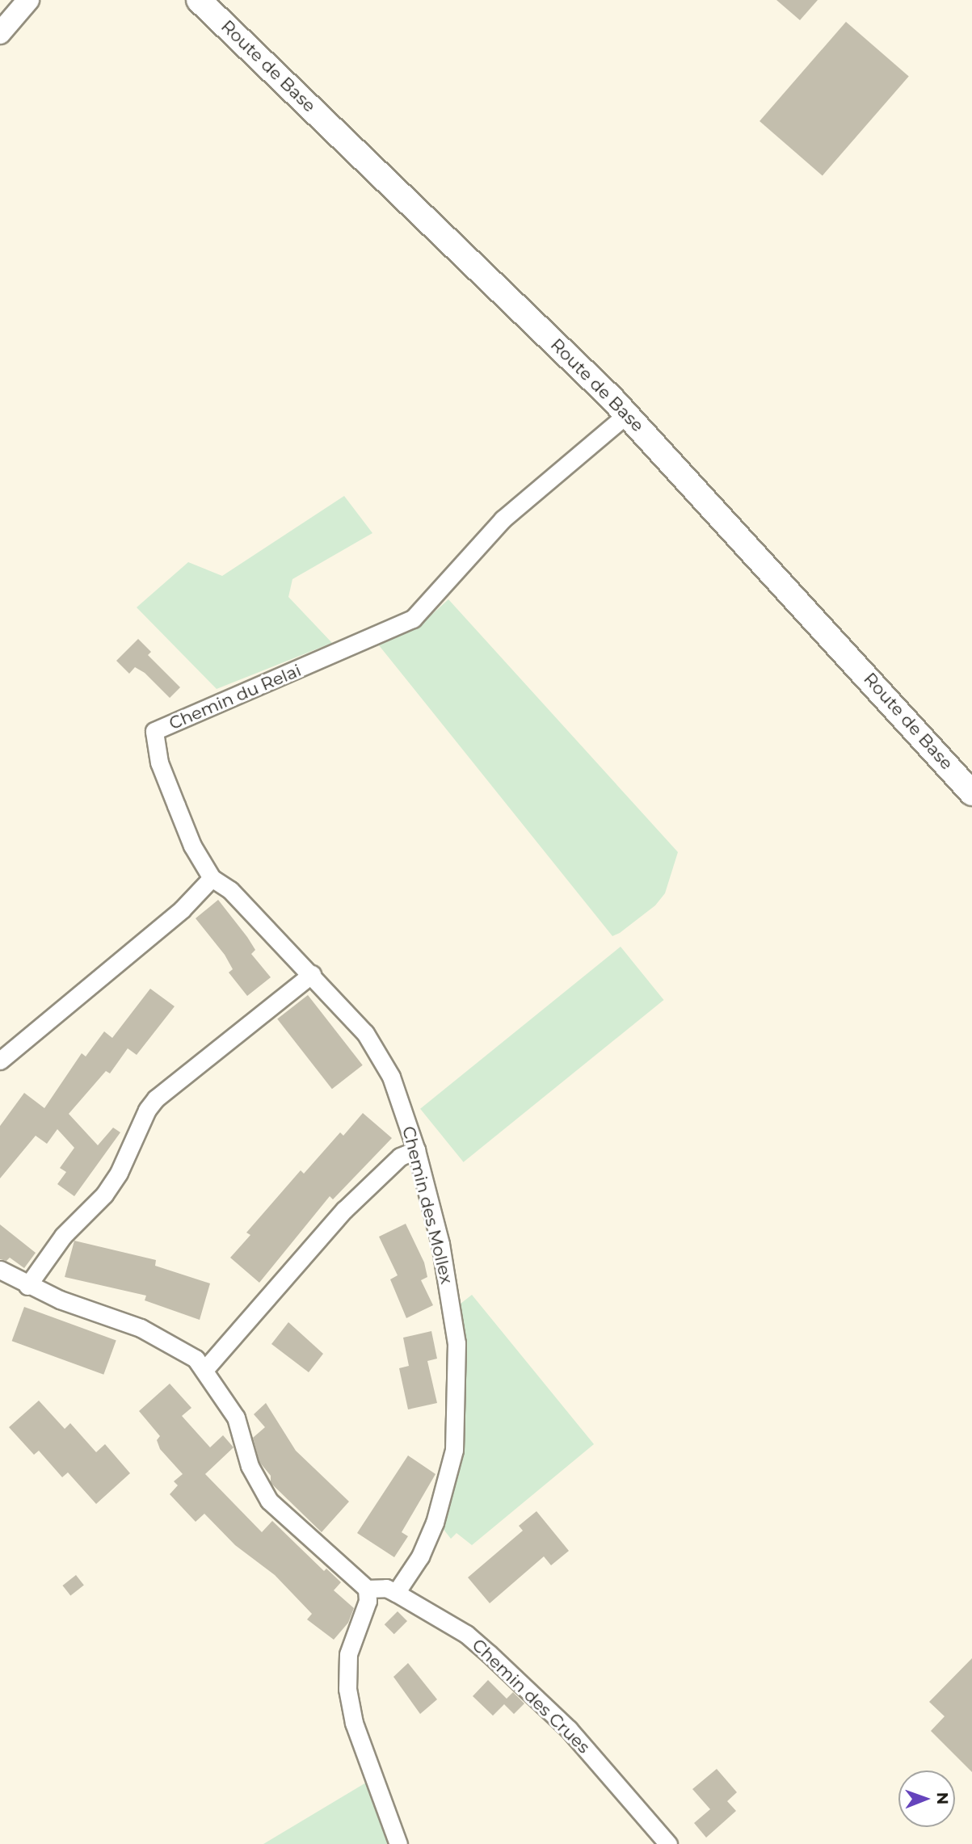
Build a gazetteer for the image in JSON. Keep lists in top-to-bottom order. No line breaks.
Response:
{"streets":{"main road":["Route de Base"],"street":["Chemin du Relai","Chemin des Mollex","Chemin des Crues"]},"crossings":[["Route de Base","Chemin du Relai"],["Chemin du Relai","Chemin des Mollex"],["Chemin des Mollex","Chemin des Crues"]],"north":"right"}
